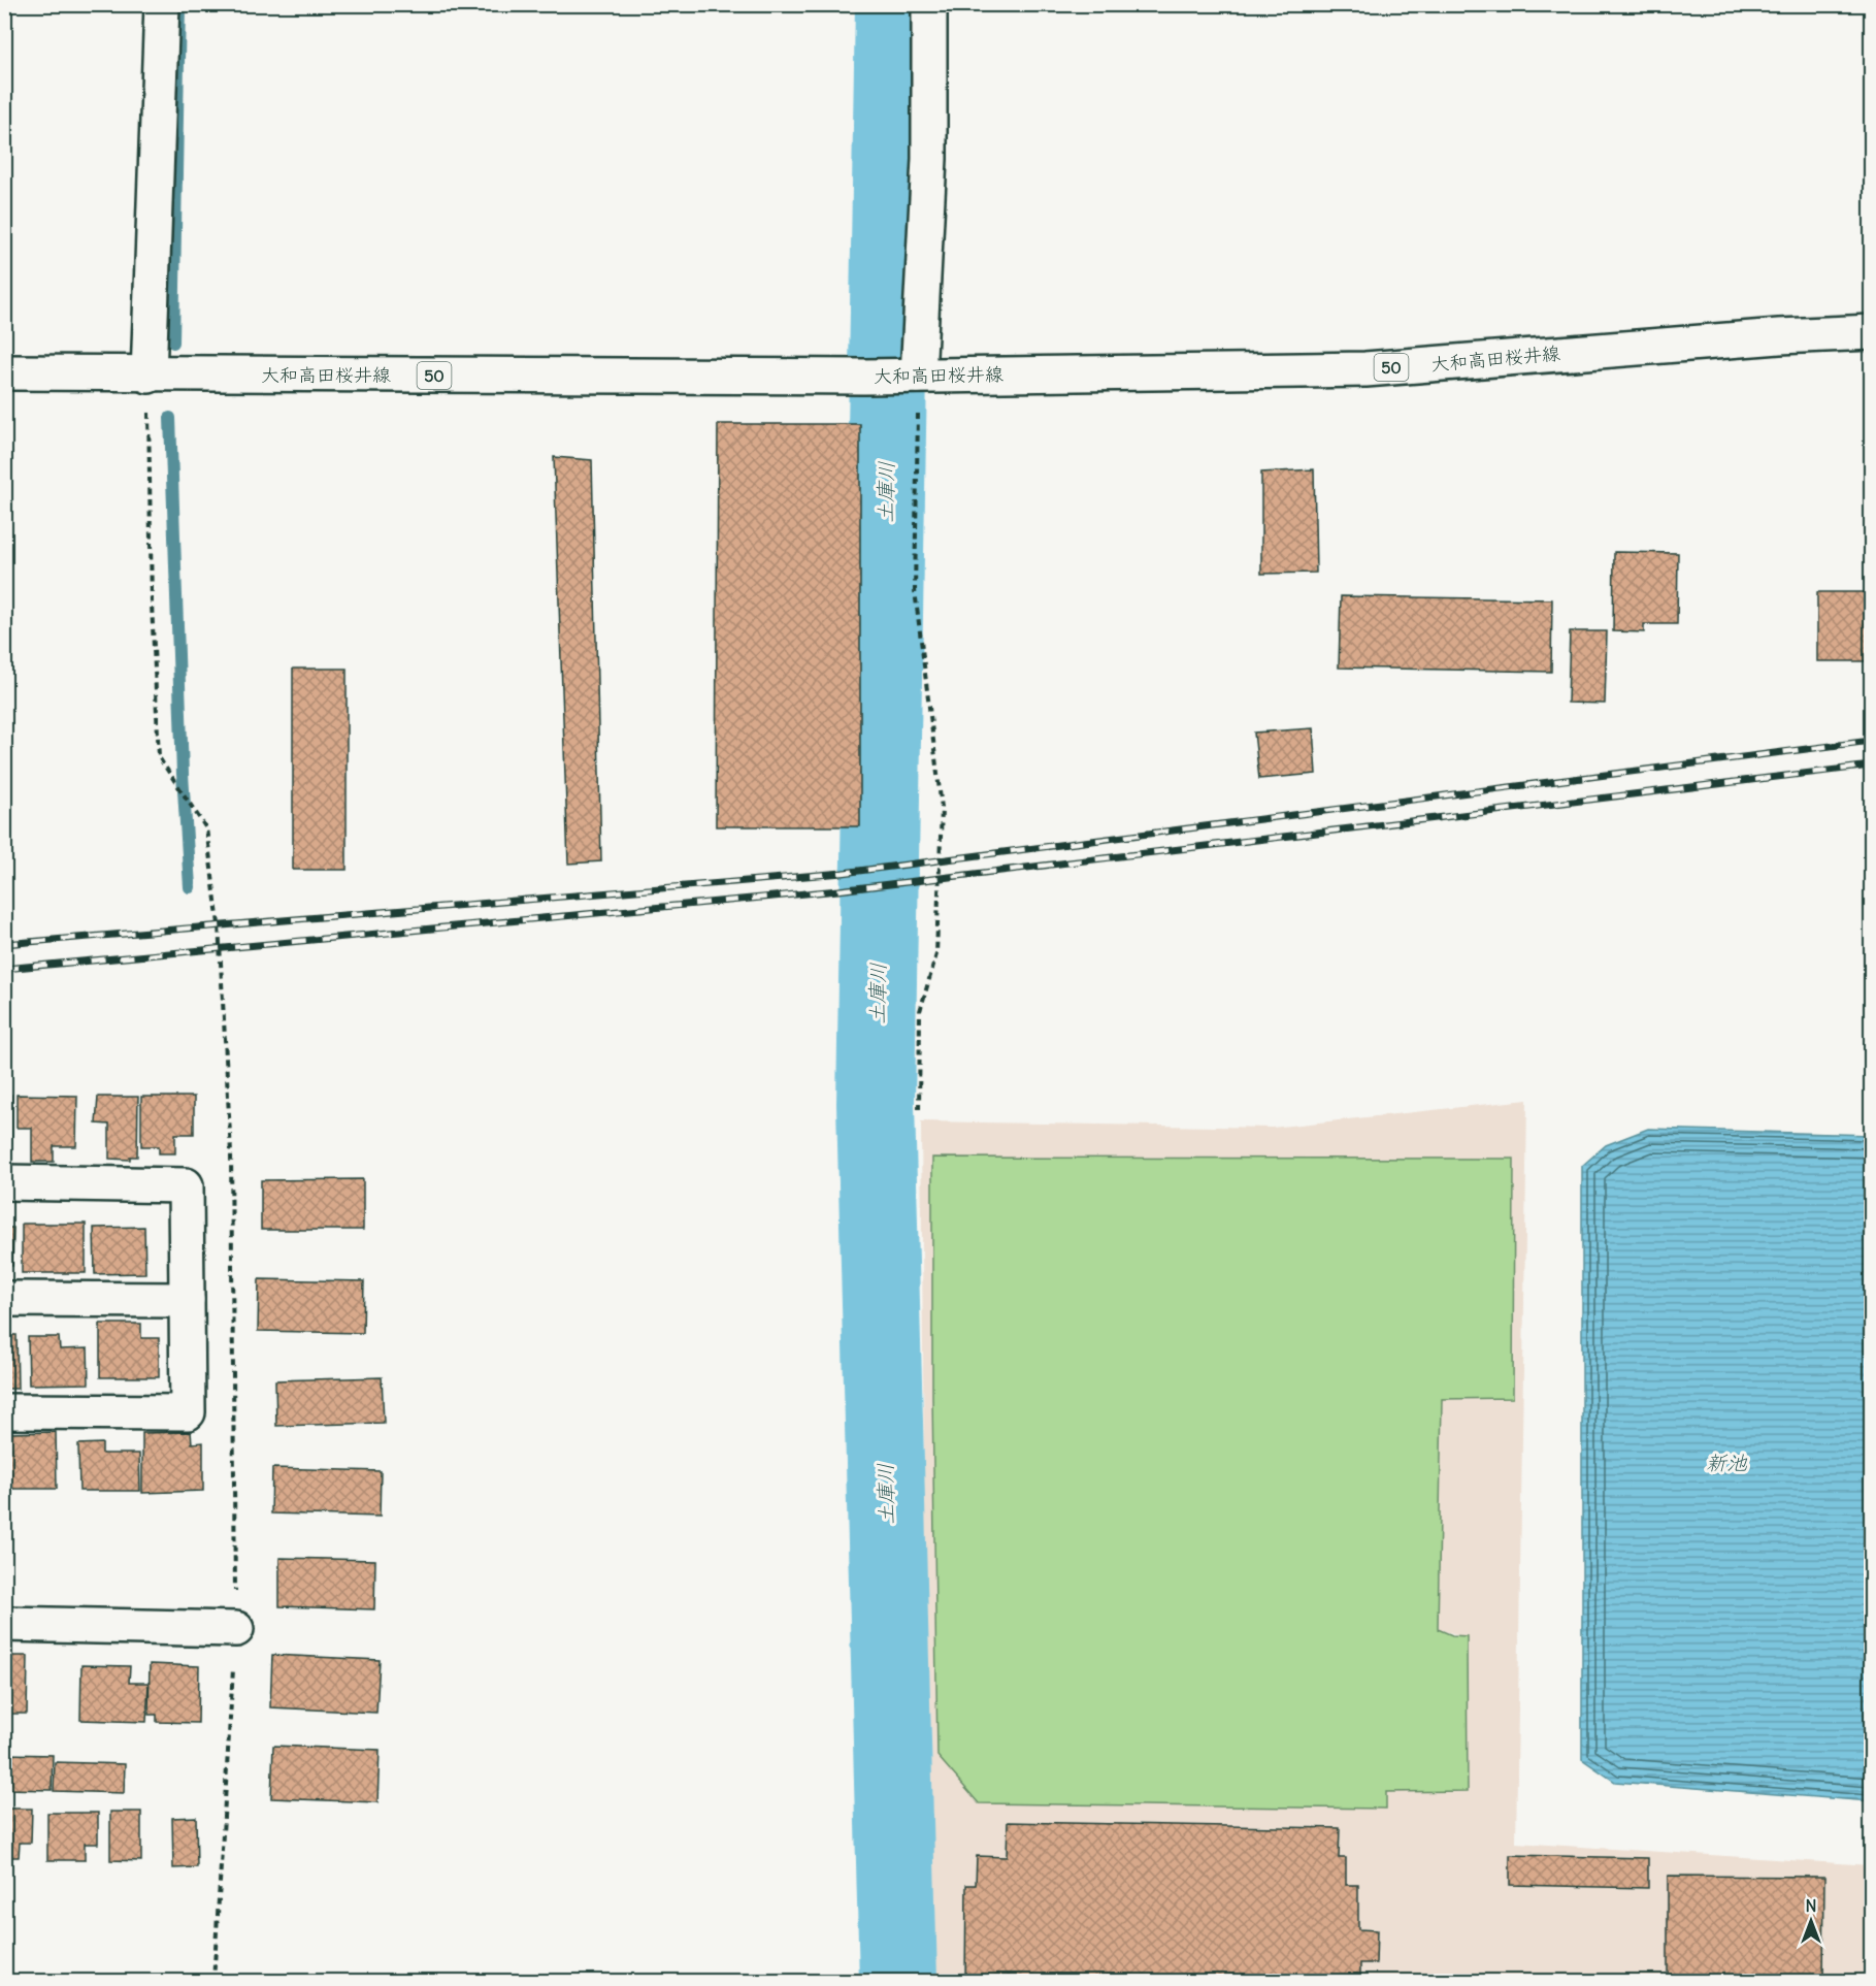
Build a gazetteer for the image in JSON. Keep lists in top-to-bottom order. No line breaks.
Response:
{"streets":{"main road":["大和高田桜井線","50"]},"water":["土庫川","新池"],"north":"top"}
